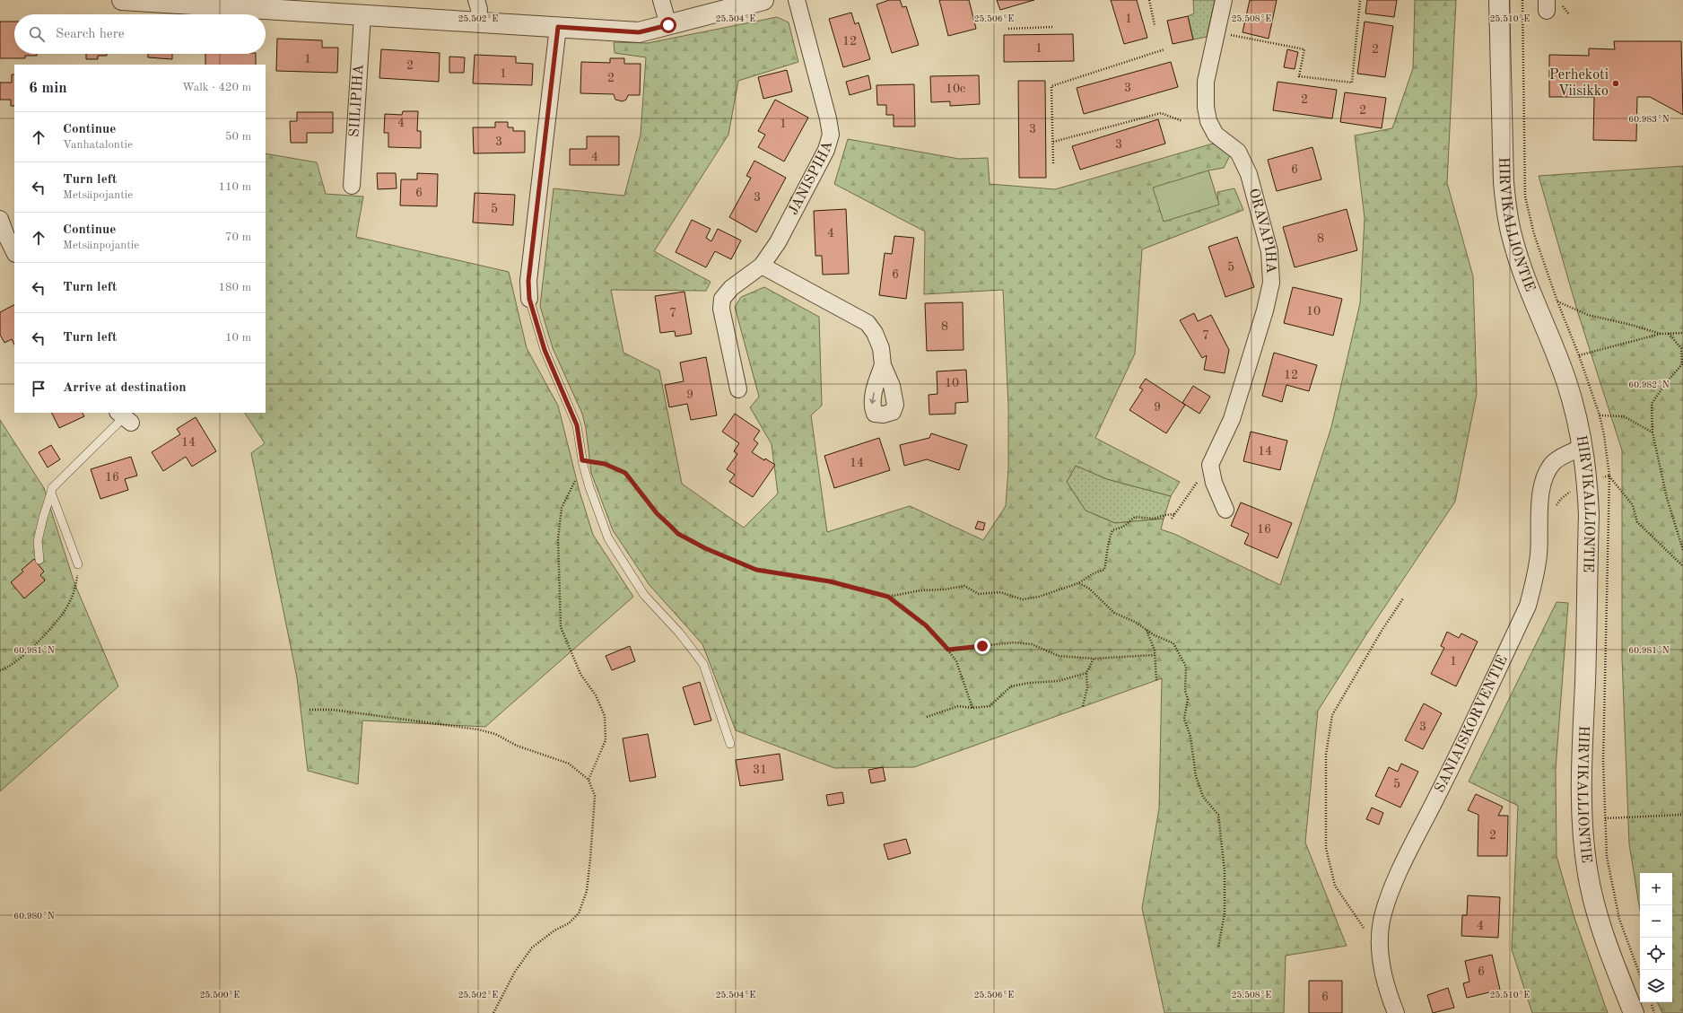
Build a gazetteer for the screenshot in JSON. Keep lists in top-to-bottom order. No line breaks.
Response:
{"streets":{"street":["SIILIPIHA","JÄNISPIHA","HIRVIKALLIONTIE","ORAVAPIHA","SANIAISKORVENTIE"]},"crossings":[["HIRVIKALLIONTIE","SANIAISKORVENTIE"]],"places":["Perhekoti Viisikko"],"house_numbers":["1","12","1","2","1","2","1","2","3","10c","2","2","4","1","3","3","3","4","6","6","3","5","4","8","5","6","10","7","8","7","12","10","9","9","14","14","14","16","16","1","3","31","5","2","4","6","6"],"page":{"search":"Search here","heading":["6 min","Walk · 420 m"],"list":[["Continue","Vanhatalontie","50 m"],["Turn left","Metsäpojantie","110 m"],["Continue","Metsänpojantie","70 m"],["Turn left","180 m"],["Turn left","10 m"],"Arrive at destination"],"map_buttons":["+","−"]},"coordinates":["25.502°E","25.504°E","25.506°E","25.508°E","25.510°E","60.983°N","60.982°N","60.981°N","60.980°N","25.500°E"]}
